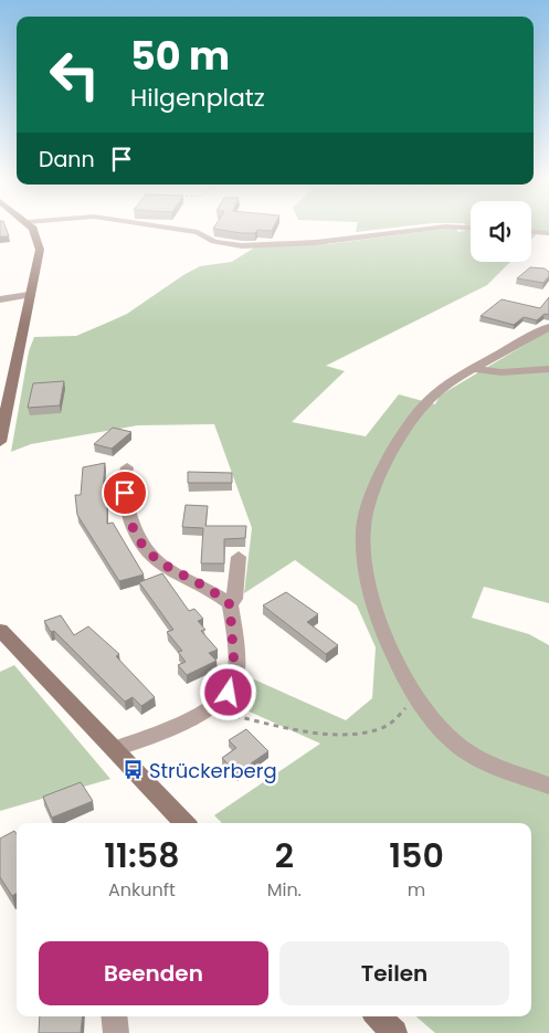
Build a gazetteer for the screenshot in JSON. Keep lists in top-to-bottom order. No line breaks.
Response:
{"places":{"bus stop":["Strückerberg"]},"page":{"turn":["50 m","Hilgenplatz"],"then":"Dann","eta":["11:58","Ankunft","2","Min.","150","m"],"buttons":["Beenden","Teilen"]}}
